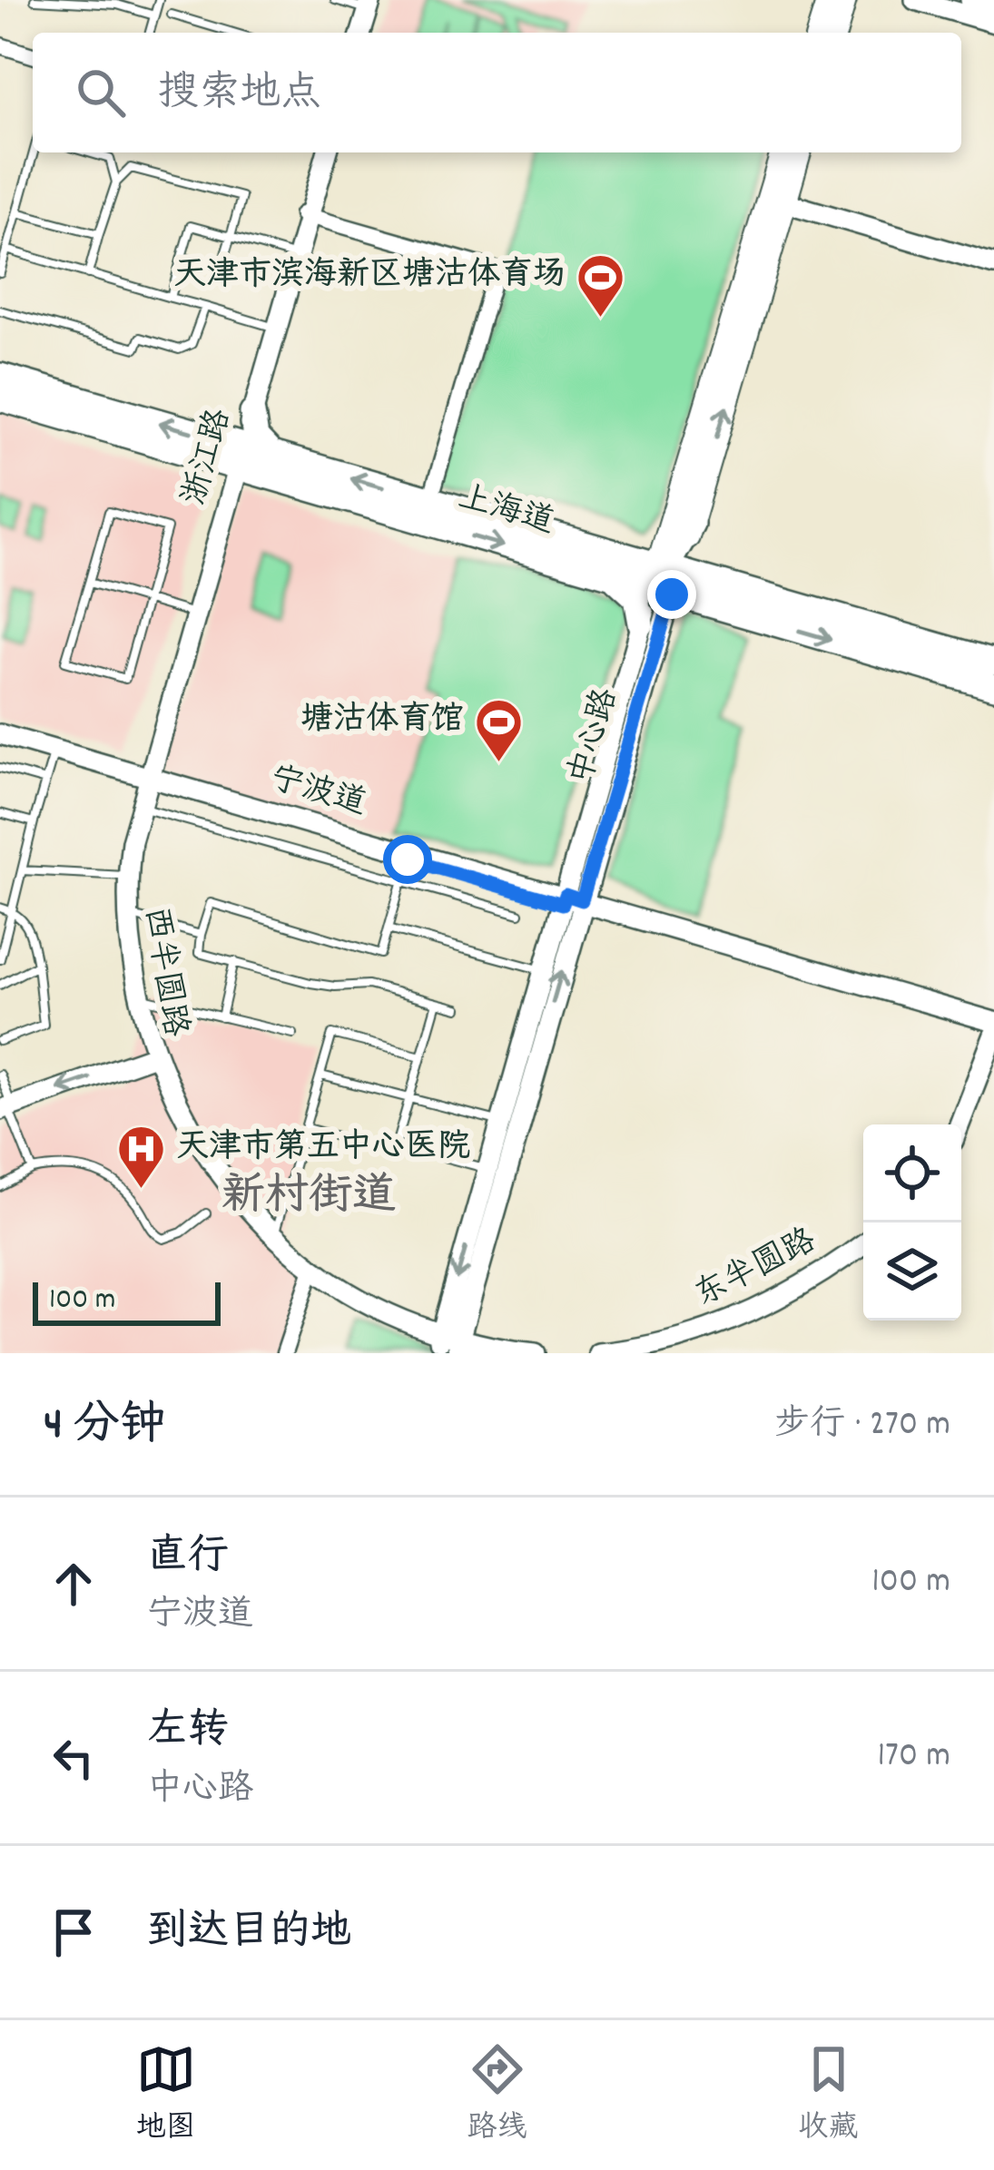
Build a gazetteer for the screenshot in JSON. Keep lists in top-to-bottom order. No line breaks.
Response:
{"streets":{"main road":["上海道"],"street":["浙江路","中心路","宁波道","西半圆路","东半圆路"]},"crossings":[["浙江路","上海道"],["浙江路","宁波道"],["浙江路","西半圆路"],["上海道","中心路"],["中心路","宁波道"],["中心路","西半圆路"],["宁波道","西半圆路"]],"districts":["新村街道"],"places":{"sports":["天津市滨海新区塘沽体育场","塘沽体育馆"],"hospital":["天津市第五中心医院"]},"scale_bar":"100 m","page":{"search":"搜索地点","scale":"100 m","heading":["4 分钟","步行 · 270 m"],"list":[["直行","宁波道","100 m"],["左转","中心路","170 m"],"到达目的地"],"nav":["地图","路线","收藏"]}}
